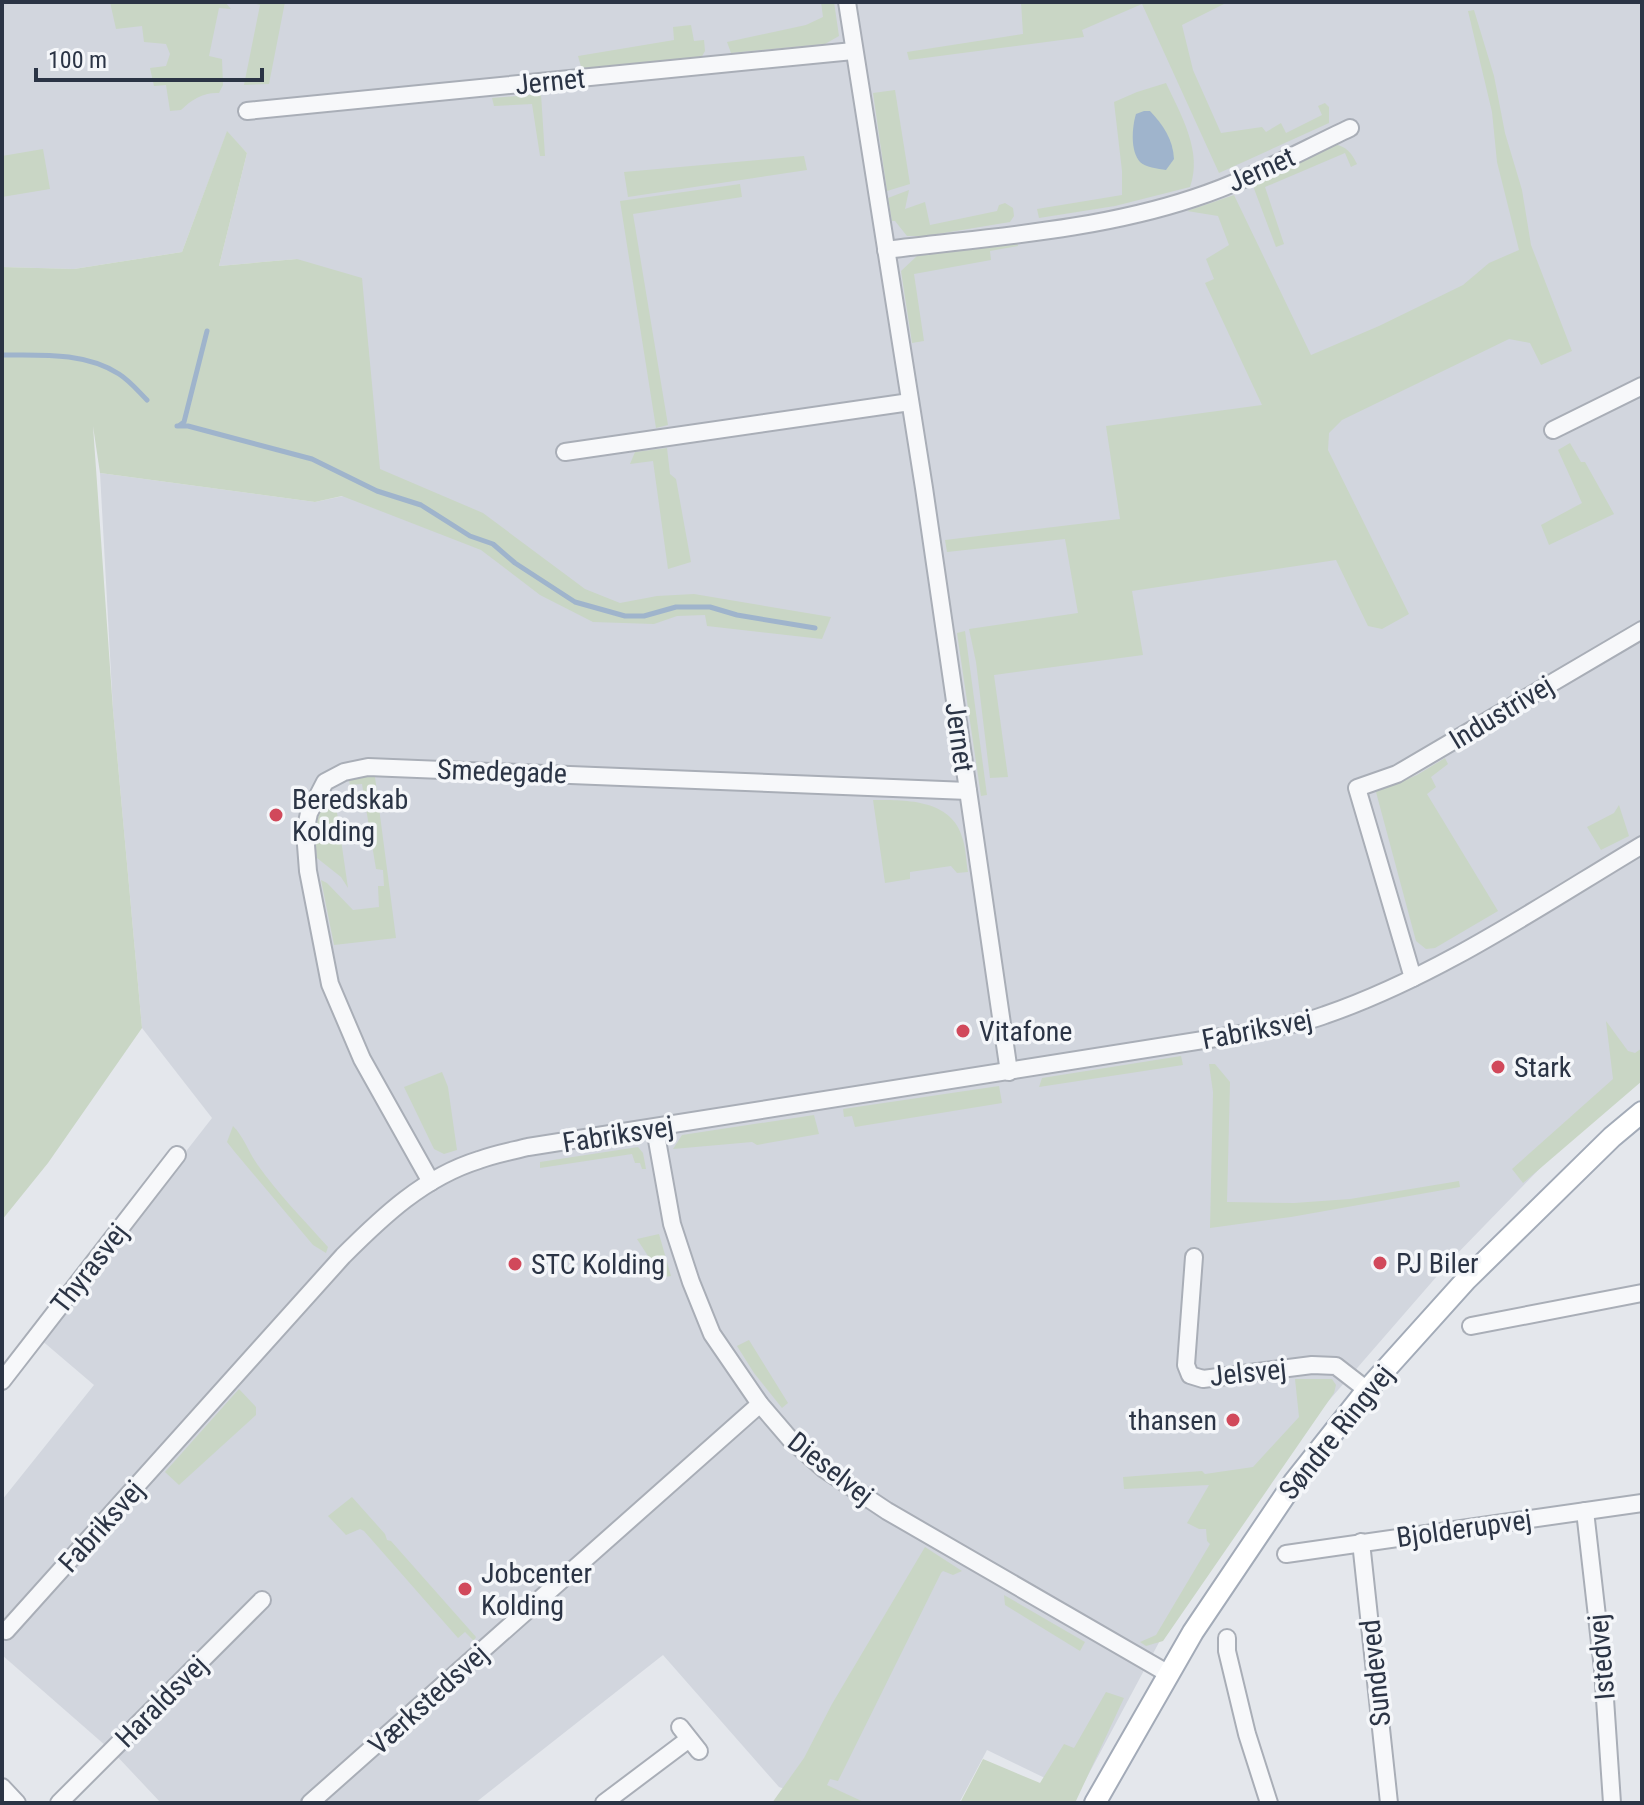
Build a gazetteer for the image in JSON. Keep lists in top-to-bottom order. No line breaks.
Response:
{"streets":{"main road":["Søndre Ringvej"],"street":["Jernet","Industrivej","Smedegade","Fabriksvej","Thyrasvej","Jelsvej","Dieselvej","Bjolderupvej","Istedvej","Sundeved","Værkstedsvej","Haraldsvej"]},"crossings":[["Jernet","Smedegade"],["Jernet","Fabriksvej"],["Industrivej","Fabriksvej"],["Smedegade","Fabriksvej"],["Fabriksvej","Dieselvej"],["Jelsvej","Søndre Ringvej"],["Søndre Ringvej","Dieselvej"],["Dieselvej","Værkstedsvej"],["Bjolderupvej","Istedvej"],["Bjolderupvej","Sundeved"]],"places":["Beredskab Kolding","Vitafone","Stark","PJ Biler","STC Kolding","thansen","Jobcenter Kolding"],"scale_bar":"100 m"}
